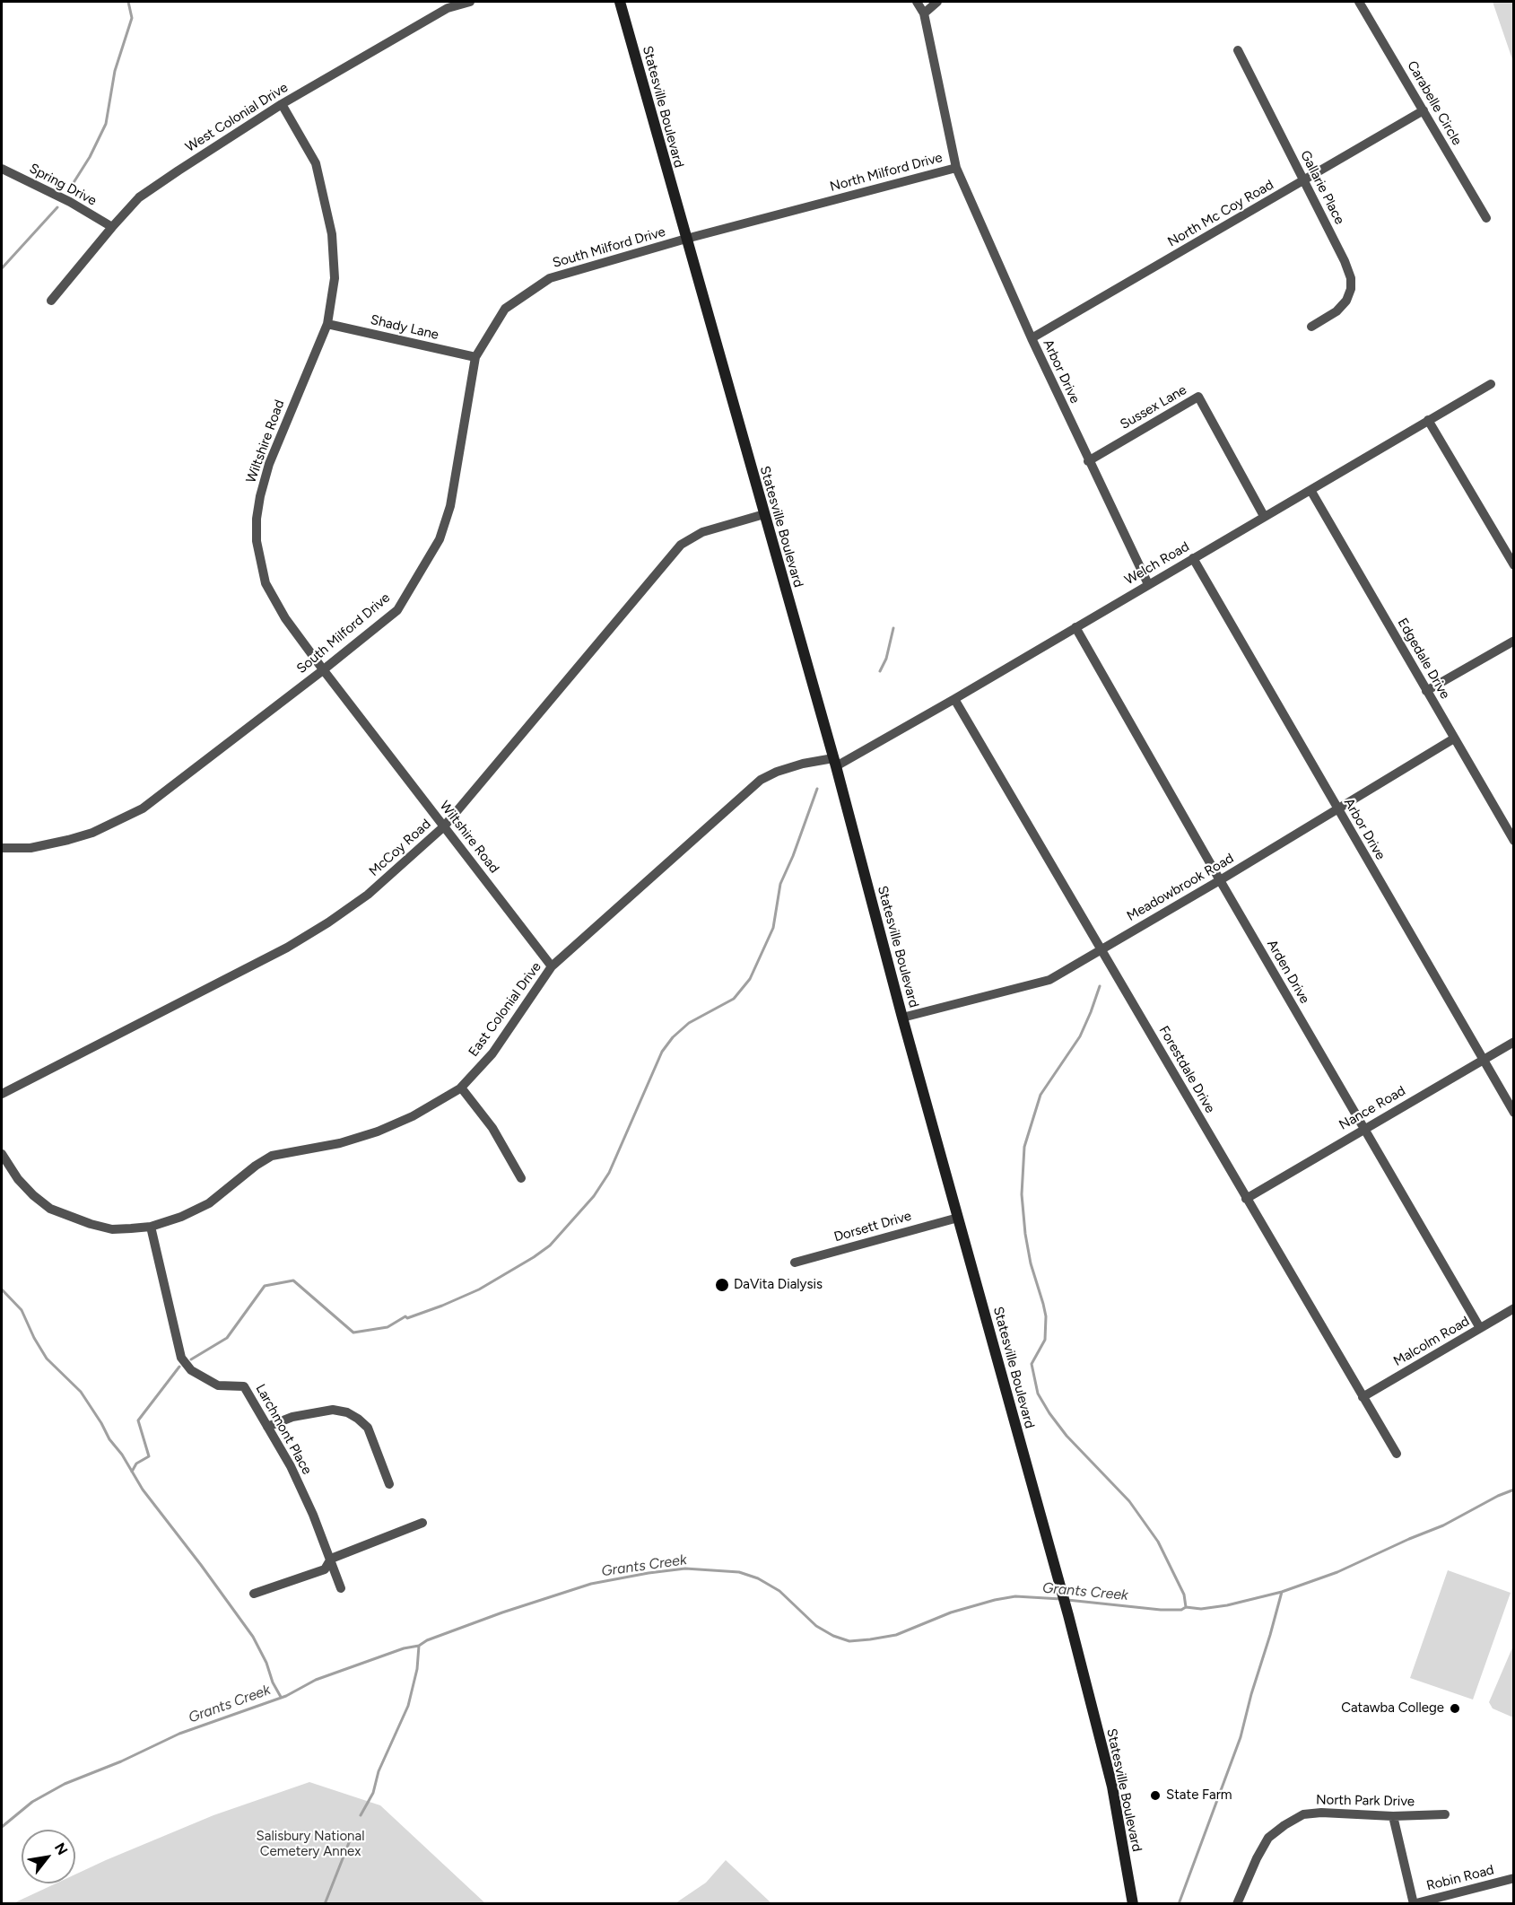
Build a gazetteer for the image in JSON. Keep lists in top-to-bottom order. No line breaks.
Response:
{"streets":{"main road":["Statesville Boulevard"],"street":["Carabelle Circle","West Colonial Drive","North Milford Drive","Spring Drive","Gallarie Place","North Mc Coy Road","South Milford Drive","Shady Lane","Arbor Drive","Sussex Lane","Wiltshire Road","Welch Road","Edgedale Drive","McCoy Road","Meadowbrook Road","Arden Drive","East Colonial Drive","Forestdale Drive","Nance Road","Dorsett Drive","Malcolm Road","Larchmont Place","North Park Drive","Robin Road"]},"crossings":[["Carabelle Circle","North Mc Coy Road"],["Statesville Boulevard","North Milford Drive"],["Statesville Boulevard","South Milford Drive"],["Statesville Boulevard","Welch Road"],["Statesville Boulevard","McCoy Road"],["Statesville Boulevard","Meadowbrook Road"],["Statesville Boulevard","East Colonial Drive"],["Statesville Boulevard","Dorsett Drive"],["West Colonial Drive","Spring Drive"],["West Colonial Drive","Wiltshire Road"],["North Milford Drive","South Milford Drive"],["North Milford Drive","Arbor Drive"],["Gallarie Place","North Mc Coy Road"],["North Mc Coy Road","Arbor Drive"],["South Milford Drive","Shady Lane"],["South Milford Drive","Wiltshire Road"],["Shady Lane","Wiltshire Road"],["Arbor Drive","Sussex Lane"],["Arbor Drive","Welch Road"],["Arbor Drive","Meadowbrook Road"],["Arbor Drive","Nance Road"],["Sussex Lane","Welch Road"],["Wiltshire Road","McCoy Road"],["Wiltshire Road","East Colonial Drive"],["Welch Road","Edgedale Drive"],["Welch Road","Arden Drive"],["Welch Road","East Colonial Drive"],["Welch Road","Forestdale Drive"],["Edgedale Drive","Meadowbrook Road"],["Meadowbrook Road","Arden Drive"],["Meadowbrook Road","Forestdale Drive"],["Arden Drive","Nance Road"],["Arden Drive","Malcolm Road"],["East Colonial Drive","Larchmont Place"],["Forestdale Drive","Nance Road"],["Forestdale Drive","Malcolm Road"]],"water":["Grants Creek"],"parks":["Salisbury National Cemetery Annex"],"places":["DaVita Dialysis","Catawba College","State Farm"],"north":"top right"}
